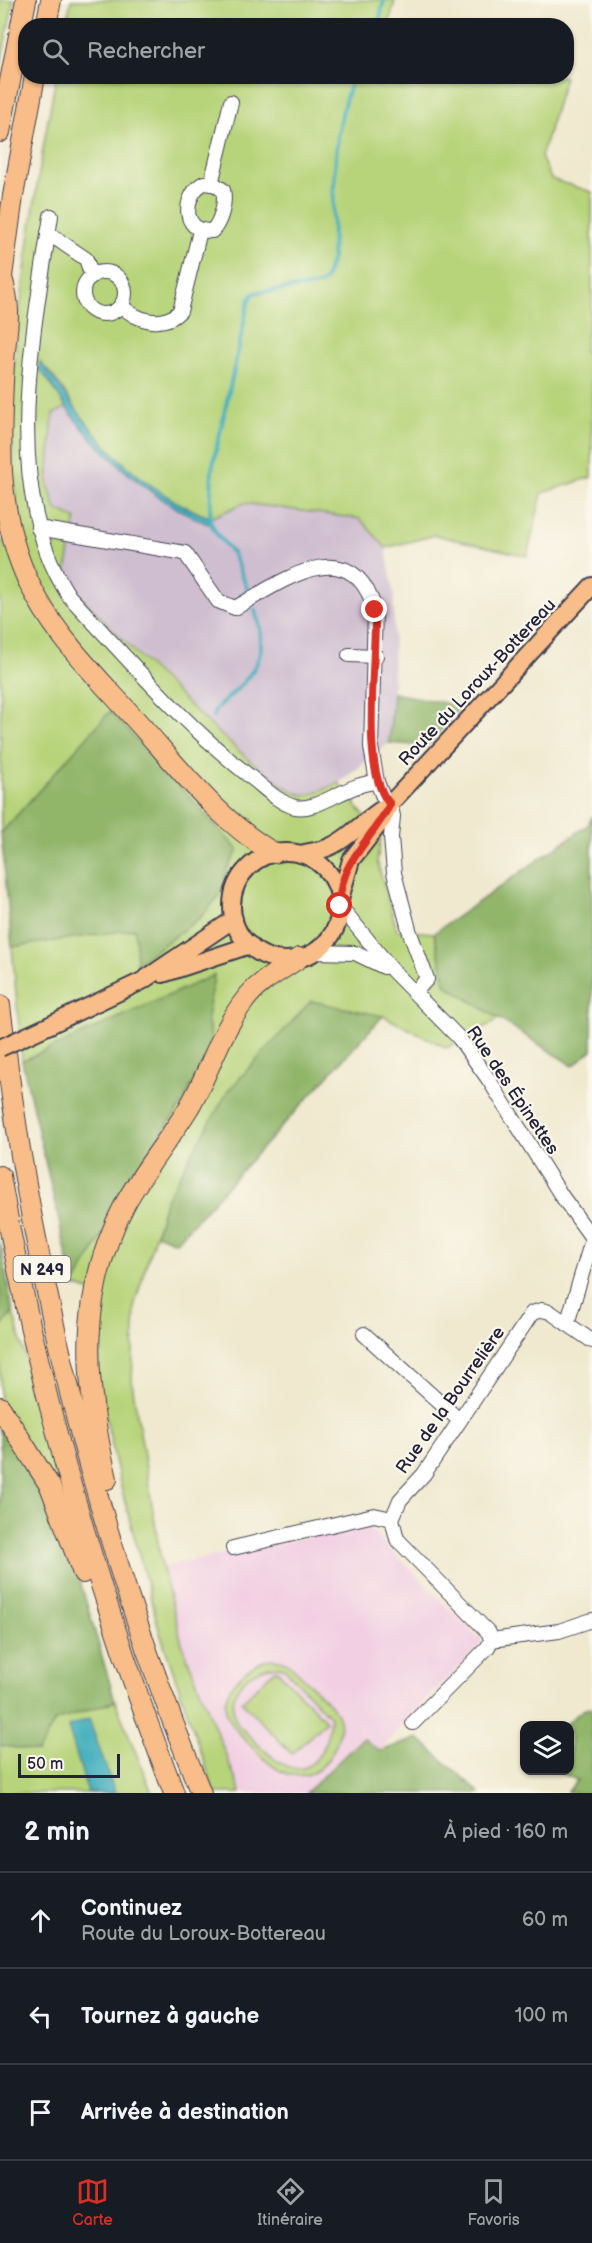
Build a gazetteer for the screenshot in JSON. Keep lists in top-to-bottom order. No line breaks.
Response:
{"streets":{"highway":["N 249"],"main road":["Route du Loroux-Bottereau"],"street":["Rue des Épinettes","Rue de la Bourrelière"]},"crossings":[["Route du Loroux-Bottereau","Rue des Épinettes"]],"scale_bar":"50 m","page":{"search":"Rechercher","scale":"50 m","heading":["2 min","À pied · 160 m"],"list":[["Continuez","Route du Loroux-Bottereau","60 m"],["Tournez à gauche","100 m"],"Arrivée à destination"],"nav":["Carte","Itinéraire","Favoris"]}}
